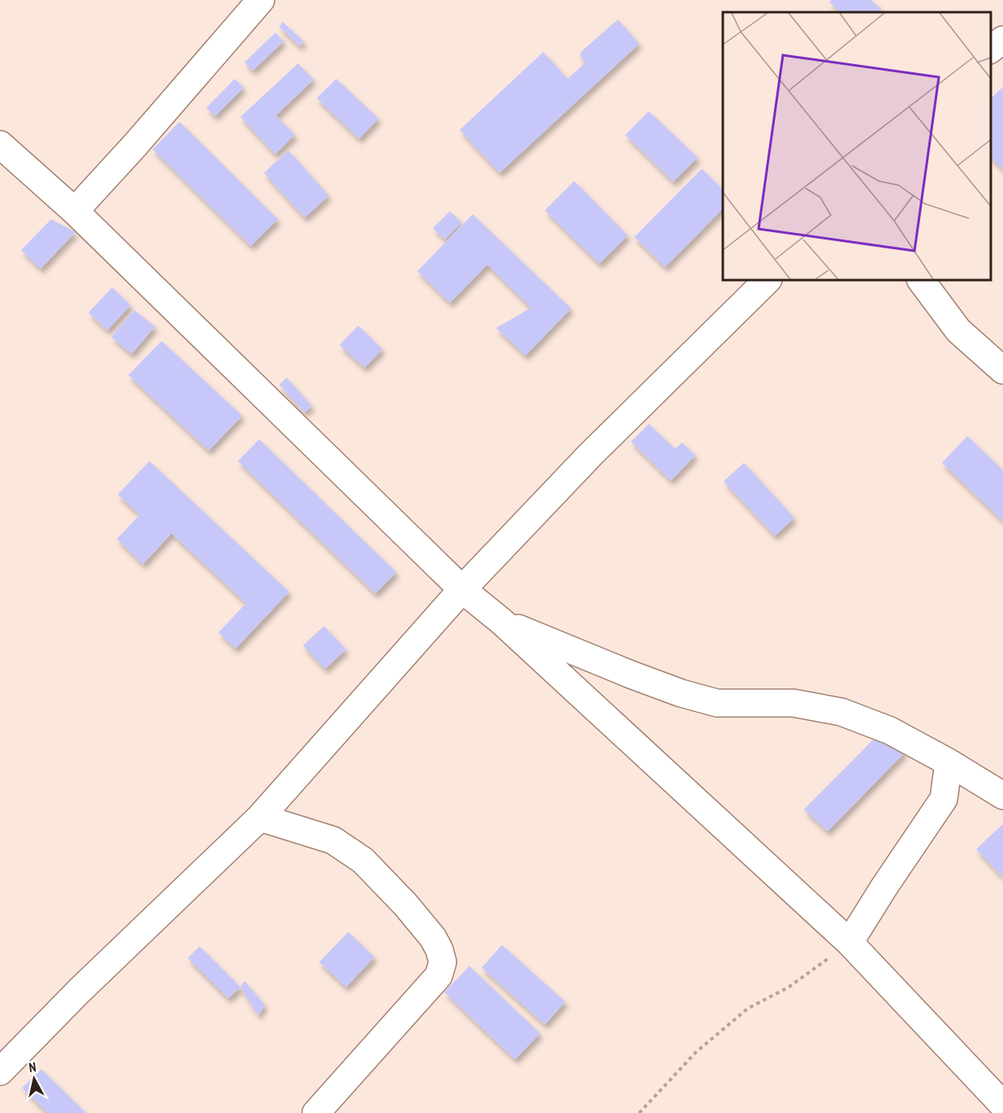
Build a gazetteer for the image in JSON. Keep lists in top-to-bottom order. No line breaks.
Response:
{"north":"top"}
